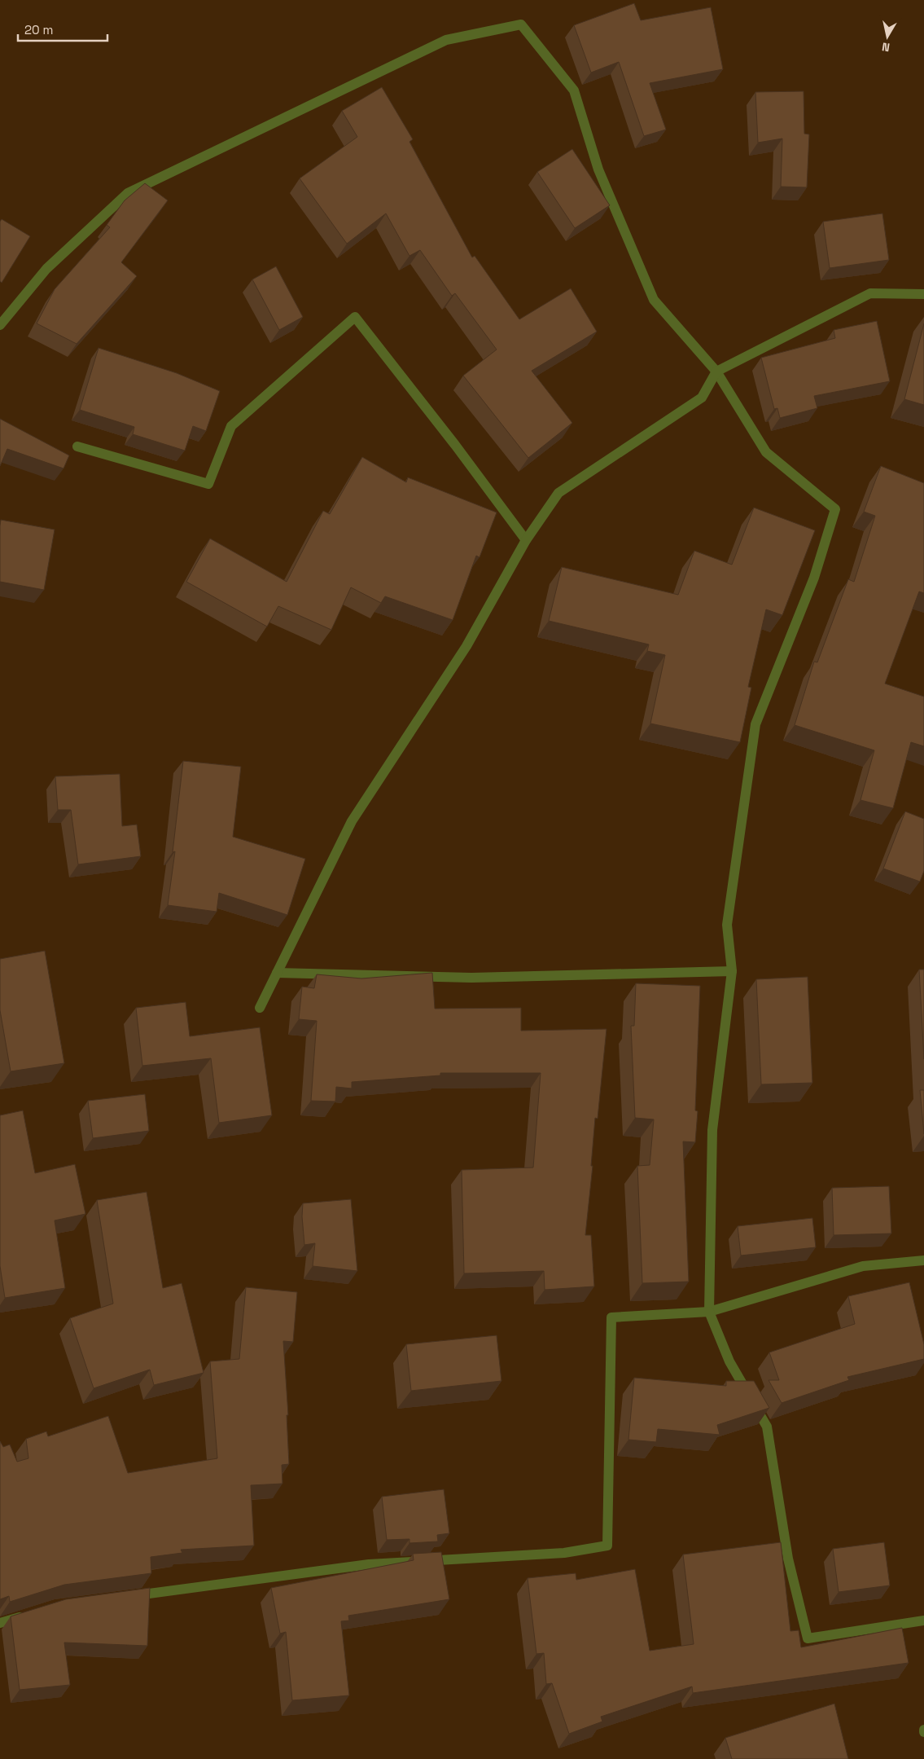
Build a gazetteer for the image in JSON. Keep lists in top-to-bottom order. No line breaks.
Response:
{"scale_bar":"20 m","north":"bottom"}
